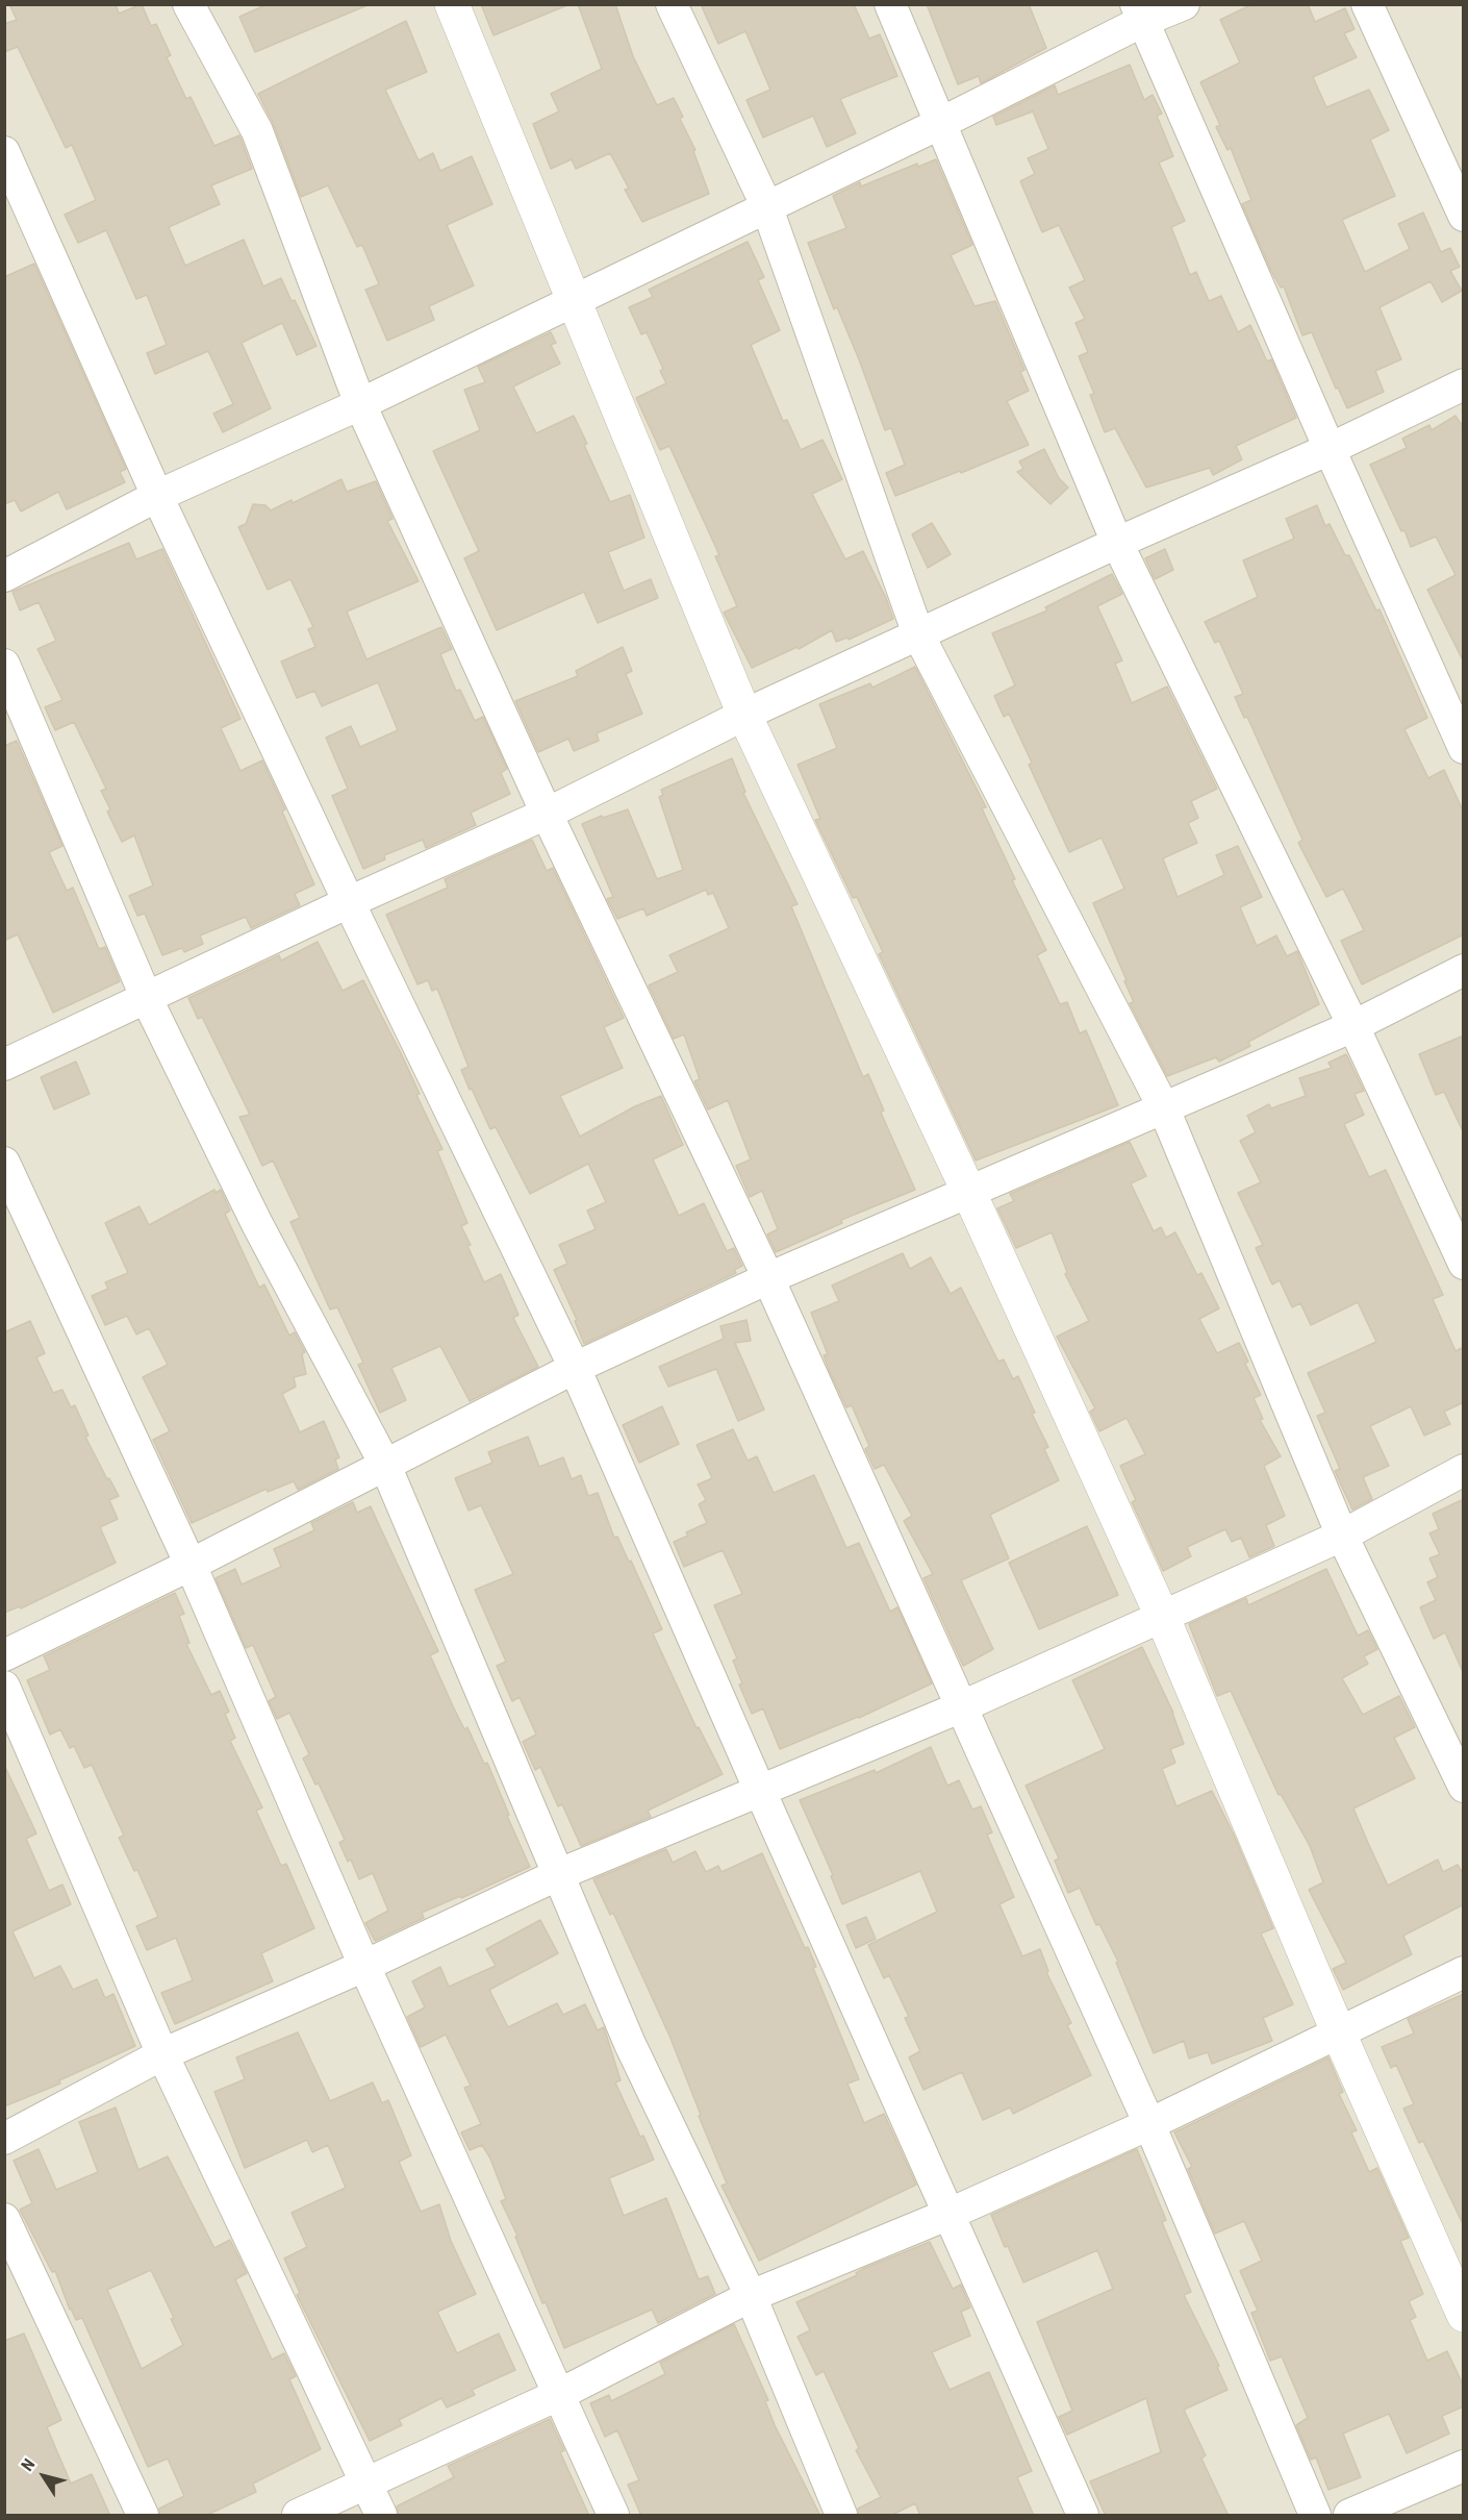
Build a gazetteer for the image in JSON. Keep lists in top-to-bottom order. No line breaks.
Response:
{"north":"top left"}
